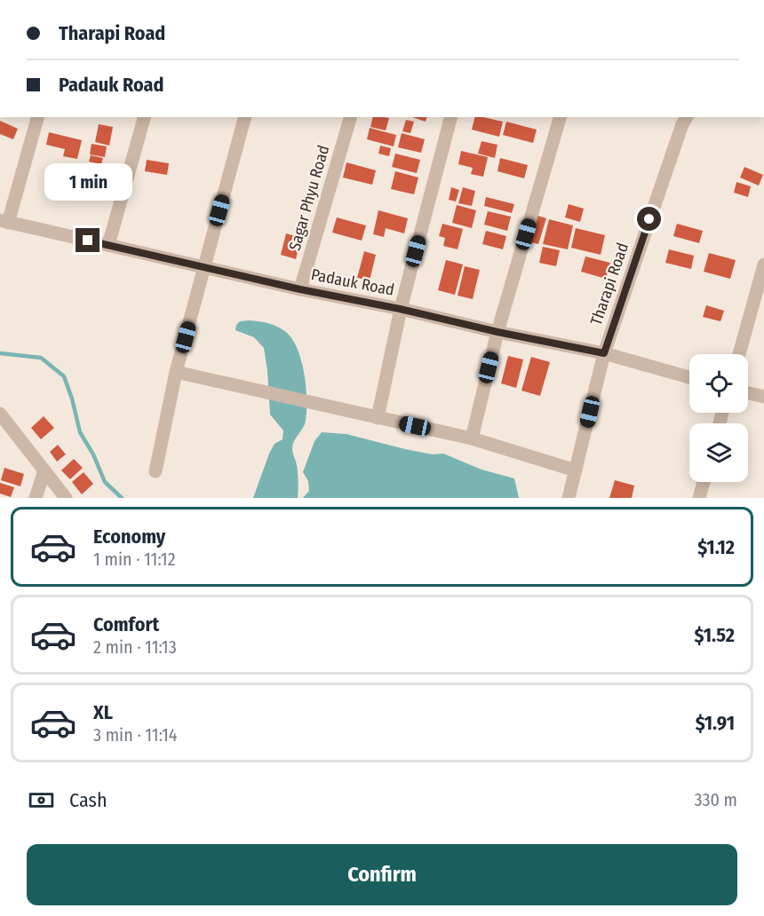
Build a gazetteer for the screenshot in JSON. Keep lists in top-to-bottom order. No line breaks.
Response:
{"streets":{"street":["Sagar Phyu Road","Padauk Road","Tharapi Road"]},"crossings":[["Sagar Phyu Road","Padauk Road"],["Padauk Road","Tharapi Road"]],"page":{"banner":["Tharapi Road","Padauk Road"],"bubble":"1 min","list":[{"name":"Economy","note":"1 min · 11:12","value":"$1.12"},{"name":"Comfort","note":"2 min · 11:13","value":"$1.52"},{"name":"XL","note":"3 min · 11:14","value":"$1.91"}],"pay":["Cash","330 m"],"buttons":"Confirm"}}
